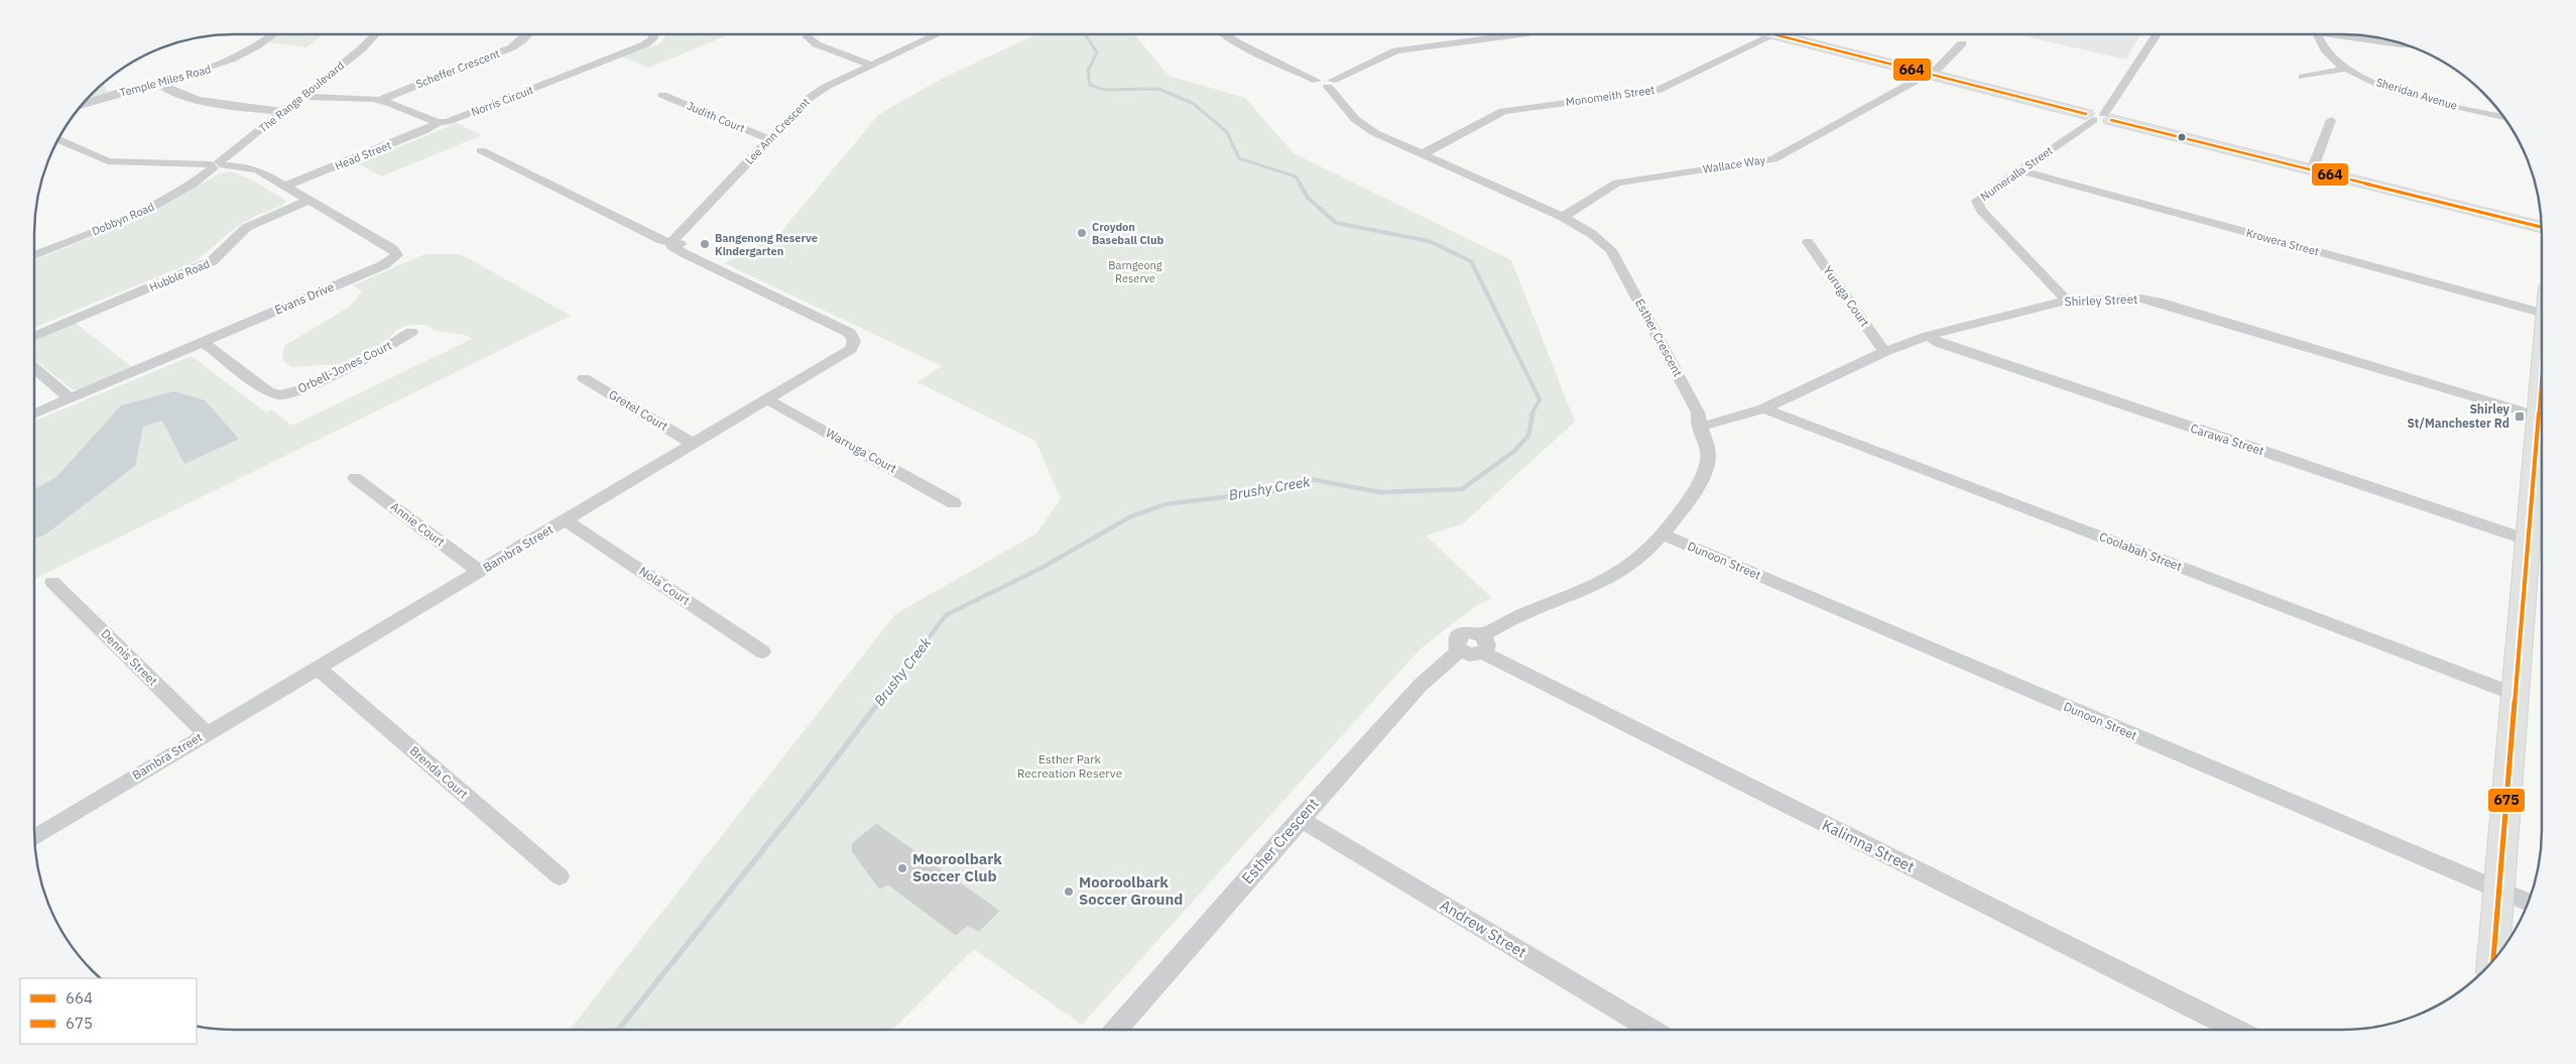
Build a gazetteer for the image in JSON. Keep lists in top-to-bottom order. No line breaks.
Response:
{"streets":{"street":["Scheffer Crescent","Temple Miles Road","Sheridan Avenue","Monomeith Street","The Range Boulevard","Norris Circuit","Judith Court","Lee Ann Crescent","Head Street","Wallace Way","Numeralla Street","Dobbyn Road","Krowera Street","Hubble Road","Yuruga Court","Evans Drive","Shirley Street","Esther Crescent","Orbell-Jones Court","Gretel Court","Carawa Street","Warruga Court","Annie Court","Bambra Street","Coolabah Street","Dunoon Street","Nola Court","Dennis Street","Brenda Court","Kalimna Street","Andrew Street"]},"crossings":[["Monomeith Street","Esther Crescent"],["The Range Boulevard","Dobbyn Road"],["The Range Boulevard","Evans Drive"],["Norris Circuit","Head Street"],["Judith Court","Lee Ann Crescent"],["Lee Ann Crescent","Bambra Street"],["Head Street","Evans Drive"],["Wallace Way","Esther Crescent"],["Numeralla Street","Krowera Street"],["Numeralla Street","Shirley Street"],["Dobbyn Road","Evans Drive"],["Hubble Road","Evans Drive"],["Yuruga Court","Shirley Street"],["Evans Drive","Orbell-Jones Court"],["Shirley Street","Esther Crescent"],["Shirley Street","Carawa Street"],["Shirley Street","Coolabah Street"],["Esther Crescent","Dunoon Street"],["Esther Crescent","Kalimna Street"],["Esther Crescent","Andrew Street"],["Gretel Court","Bambra Street"],["Warruga Court","Bambra Street"],["Annie Court","Bambra Street"],["Bambra Street","Nola Court"],["Bambra Street","Dennis Street"],["Bambra Street","Brenda Court"]],"water":["Brushy Creek"],"parks":["Barngeong Reserve","Esther Park Recreation Reserve"],"places":{"other":["Croydon Baseball Club","Bangenong Reserve Kindergarten","Mooroolbark Soccer Club","Mooroolbark Soccer Ground"],"transit":["Shirley St/Manchester Rd"]},"lines":["transit line 664","transit line 675"],"legend":["664","675"]}
